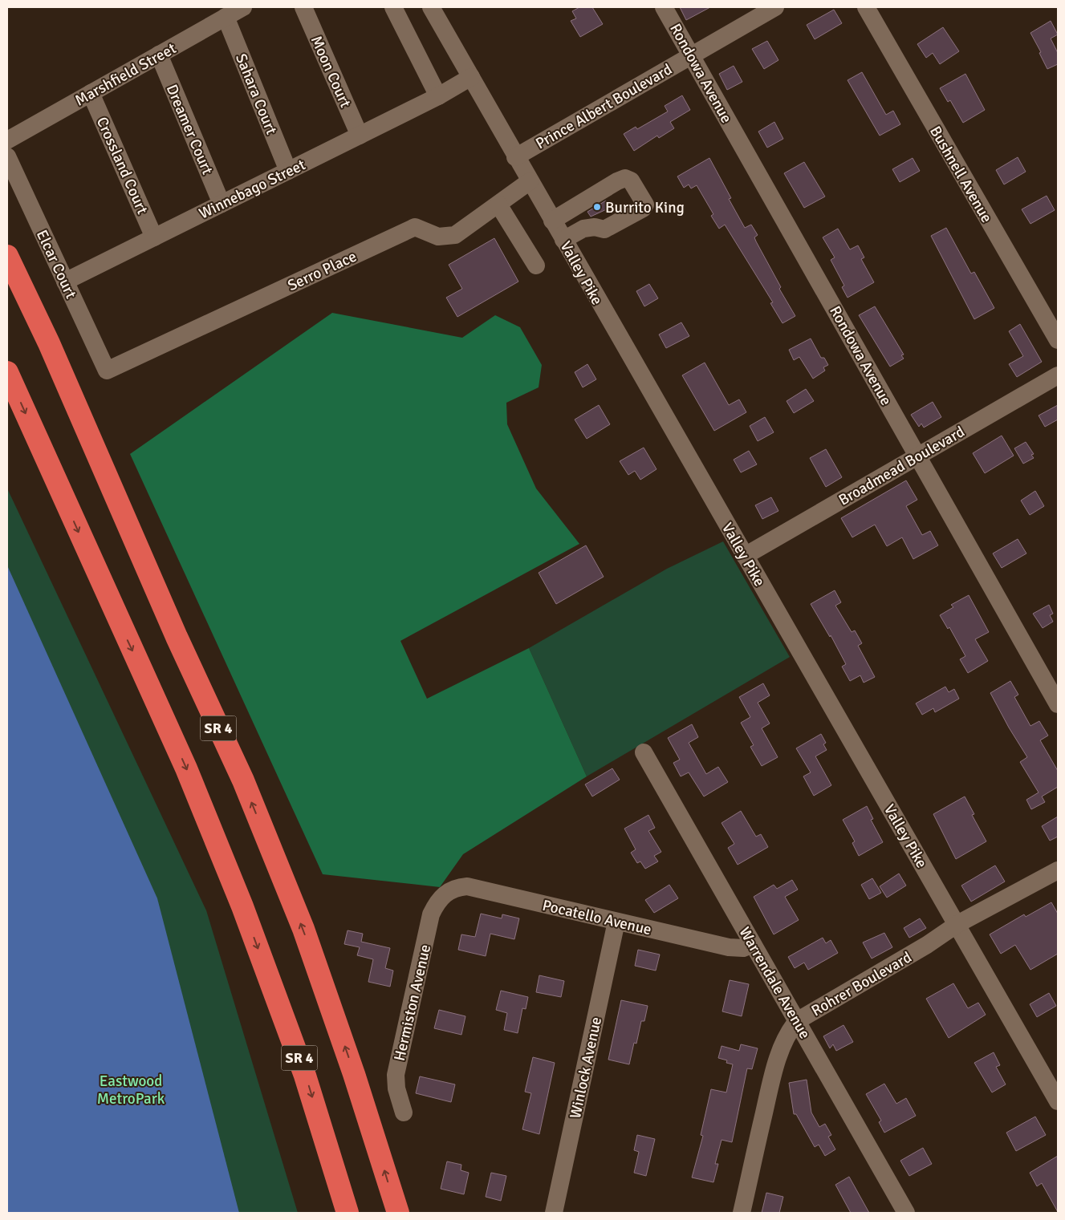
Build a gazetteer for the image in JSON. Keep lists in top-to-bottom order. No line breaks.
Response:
{"streets":{"highway":["SR 4"],"street":["Moon Court","Rondowa Avenue","Marshfield Street","Sahara Court","Prince Albert Boulevard","Dreamer Court","Crossland Court","Bushnell Avenue","Winnebago Street","Elcar Court","Serro Place","Valley Pike","Broadmead Boulevard","Pocatello Avenue","Warrendale Avenue","Rohrer Boulevard","Hermiston Avenue","Winlock Avenue"]},"crossings":[["Moon Court","Winnebago Street"],["Rondowa Avenue","Prince Albert Boulevard"],["Rondowa Avenue","Broadmead Boulevard"],["Marshfield Street","Sahara Court"],["Marshfield Street","Dreamer Court"],["Marshfield Street","Crossland Court"],["Sahara Court","Winnebago Street"],["Prince Albert Boulevard","Valley Pike"],["Dreamer Court","Winnebago Street"],["Crossland Court","Winnebago Street"],["Winnebago Street","Elcar Court"],["Winnebago Street","Valley Pike"],["Elcar Court","Serro Place"],["Serro Place","Valley Pike"],["Valley Pike","Broadmead Boulevard"],["Valley Pike","Rohrer Boulevard"],["Pocatello Avenue","Warrendale Avenue"],["Pocatello Avenue","Hermiston Avenue"],["Pocatello Avenue","Winlock Avenue"],["Warrendale Avenue","Rohrer Boulevard"]],"parks":["Eastwood MetroPark"],"places":["Burrito King"]}
